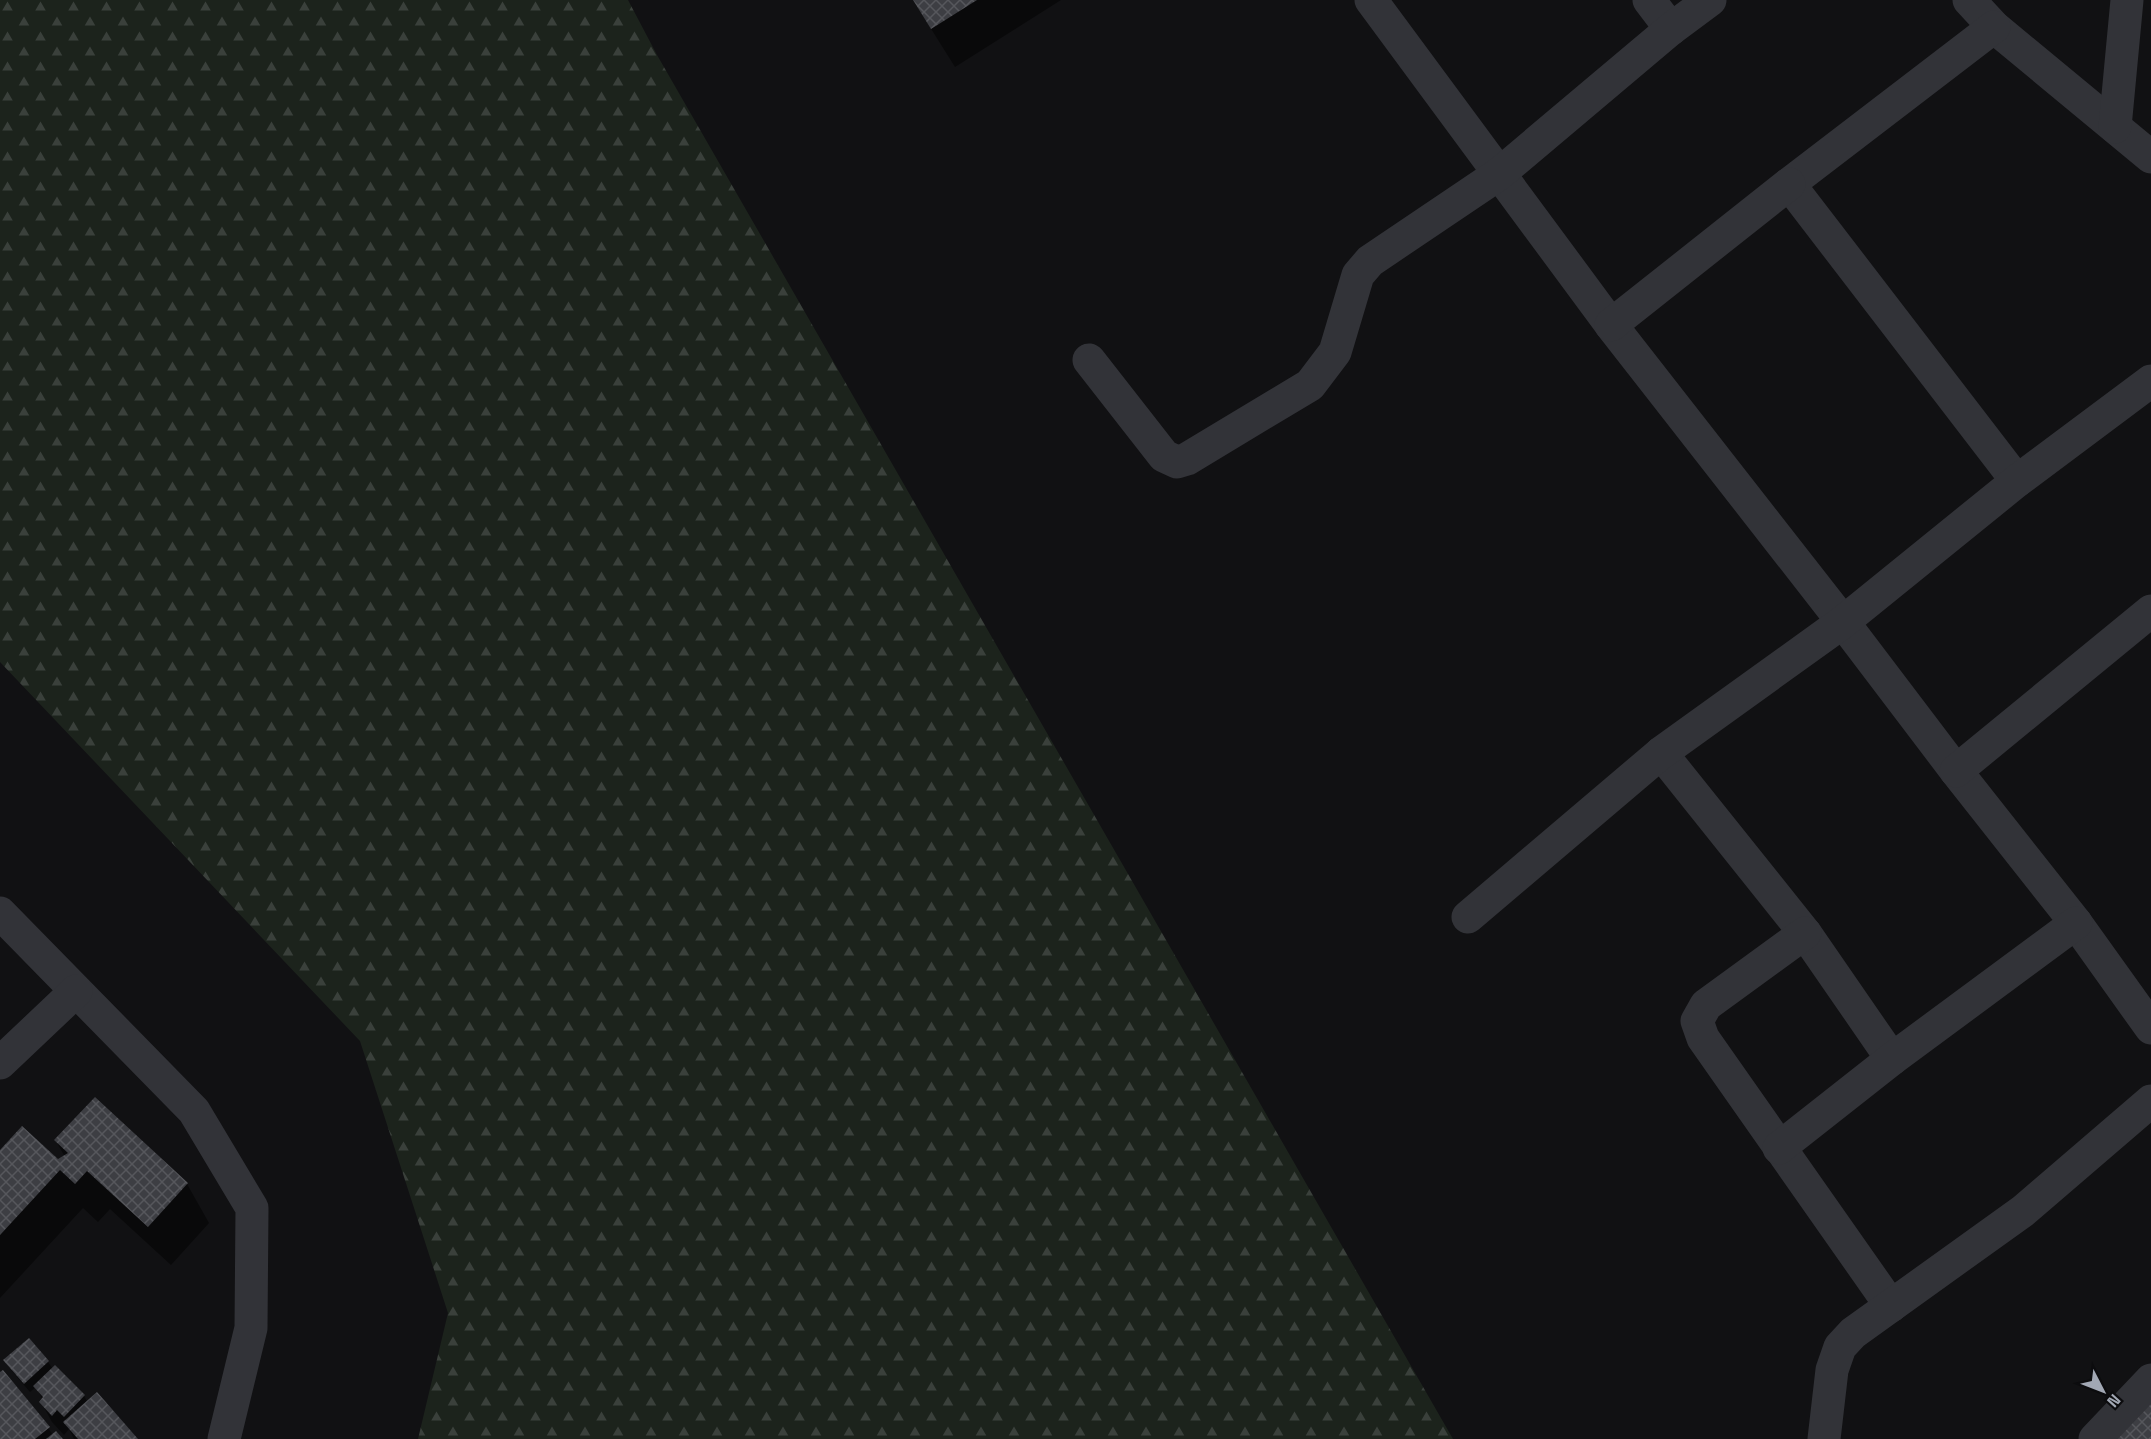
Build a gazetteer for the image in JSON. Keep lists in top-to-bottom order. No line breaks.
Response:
{"north":"bottom right"}
